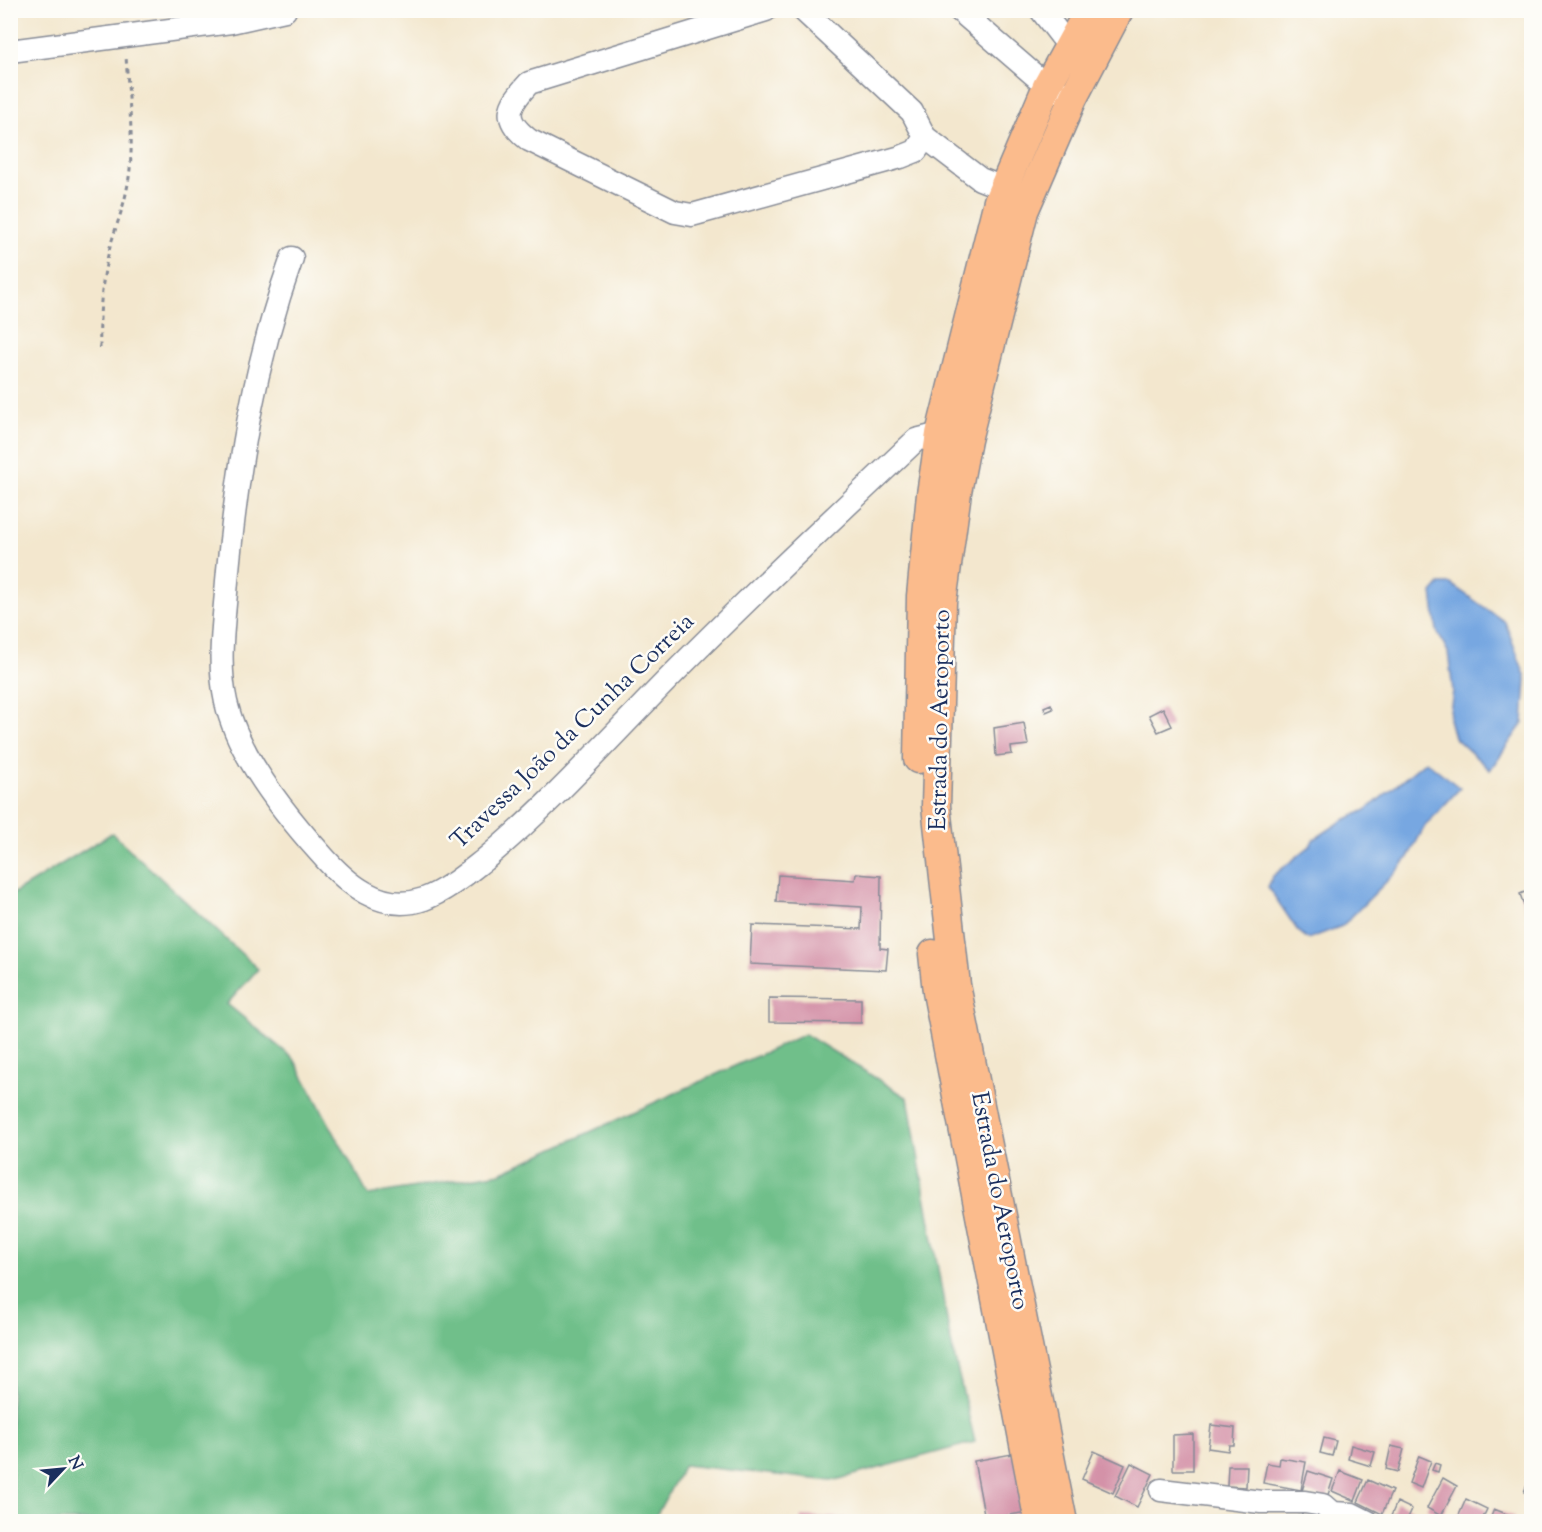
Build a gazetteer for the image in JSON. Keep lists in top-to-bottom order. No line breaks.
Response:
{"streets":{"main road":["Estrada do Aeroporto"],"street":["Travessa João da Cunha Correia"]},"crossings":[["Estrada do Aeroporto","Travessa João da Cunha Correia"]],"north":"top right"}
